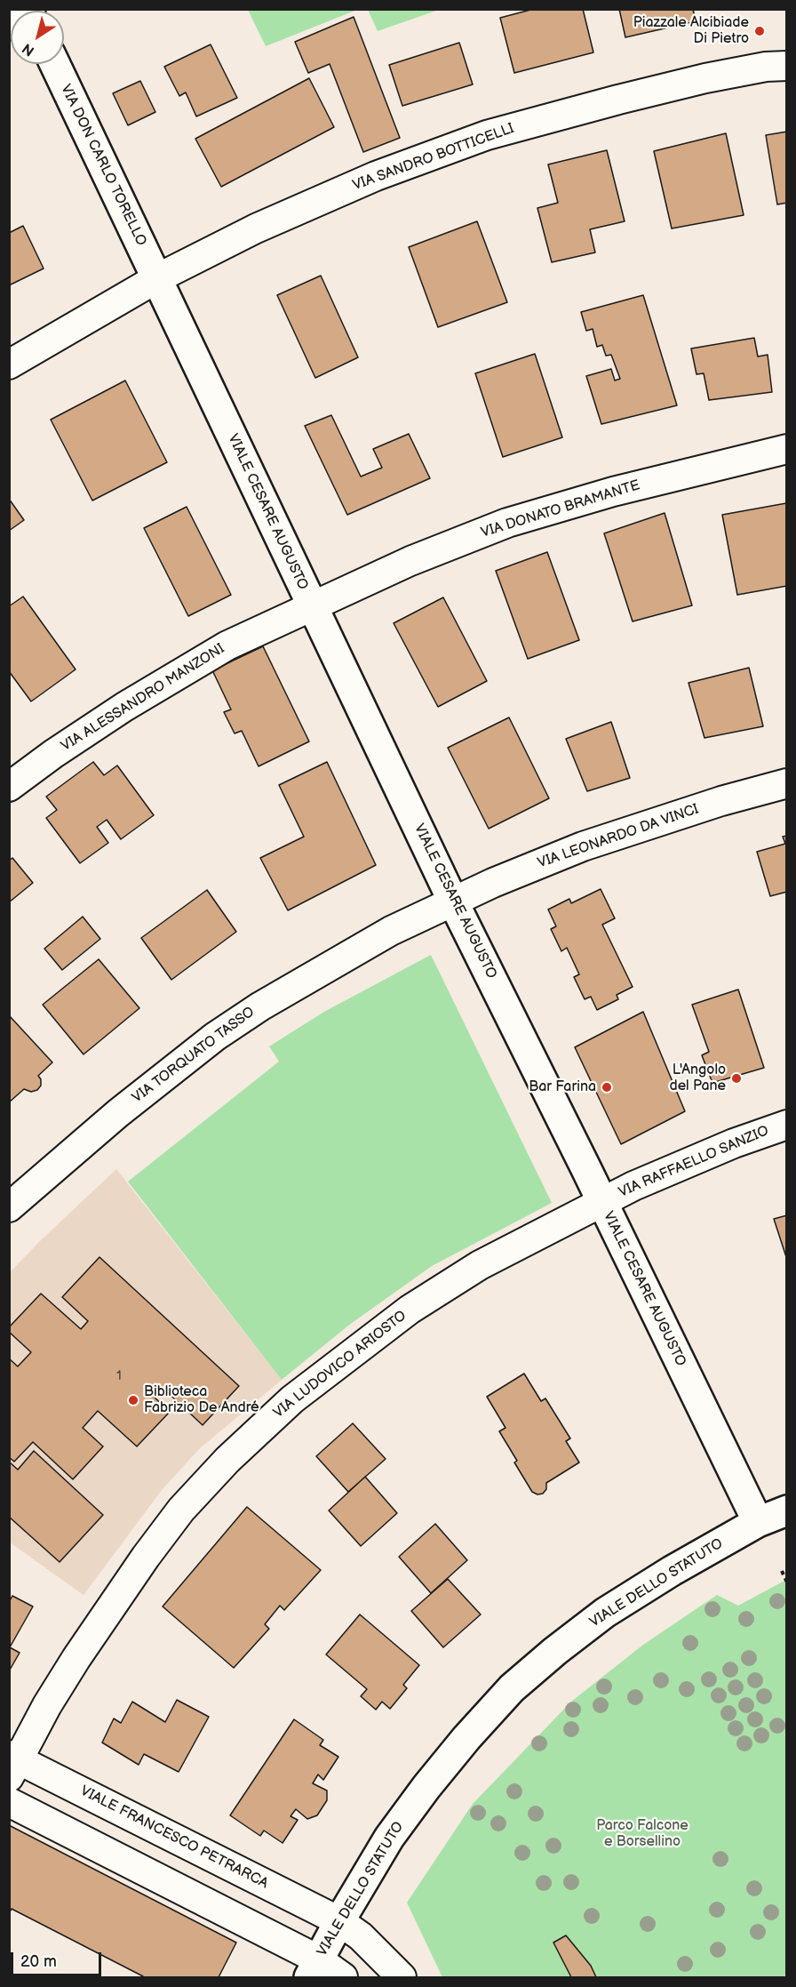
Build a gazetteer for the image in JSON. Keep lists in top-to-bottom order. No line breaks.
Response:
{"streets":{"main road":["VIA DON CARLO TORELLO","VIALE CESARE AUGUSTO","VIALE DELLO STATUTO"],"street":["VIA SANDRO BOTTICELLI","VIA DONATO BRAMANTE","VIA ALESSANDRO MANZONI","VIA LEONARDO DA VINCI","VIA TORQUATO TASSO","VIA RAFFAELLO SANZIO","VIA LUDOVICO ARIOSTO","VIALE FRANCESCO PETRARCA"]},"crossings":[["VIA SANDRO BOTTICELLI","VIA DON CARLO TORELLO"],["VIA SANDRO BOTTICELLI","VIALE CESARE AUGUSTO"],["VIA DON CARLO TORELLO","VIALE CESARE AUGUSTO"],["VIA DONATO BRAMANTE","VIALE CESARE AUGUSTO"],["VIA DONATO BRAMANTE","VIA ALESSANDRO MANZONI"],["VIALE CESARE AUGUSTO","VIA ALESSANDRO MANZONI"],["VIALE CESARE AUGUSTO","VIA LEONARDO DA VINCI"],["VIALE CESARE AUGUSTO","VIA TORQUATO TASSO"],["VIALE CESARE AUGUSTO","VIA RAFFAELLO SANZIO"],["VIALE CESARE AUGUSTO","VIA LUDOVICO ARIOSTO"],["VIALE CESARE AUGUSTO","VIALE DELLO STATUTO"],["VIA LEONARDO DA VINCI","VIA TORQUATO TASSO"],["VIA RAFFAELLO SANZIO","VIA LUDOVICO ARIOSTO"],["VIA LUDOVICO ARIOSTO","VIALE FRANCESCO PETRARCA"],["VIALE DELLO STATUTO","VIALE FRANCESCO PETRARCA"]],"parks":["Parco Falcone e Borsellino"],"places":["Piazzale Alcibiade Di Pietro","L'Angolo del Pane","Bar Farina","Biblioteca Fabrizio De André"],"house_numbers":["1"],"scale_bar":"20 m","north":"bottom left"}
